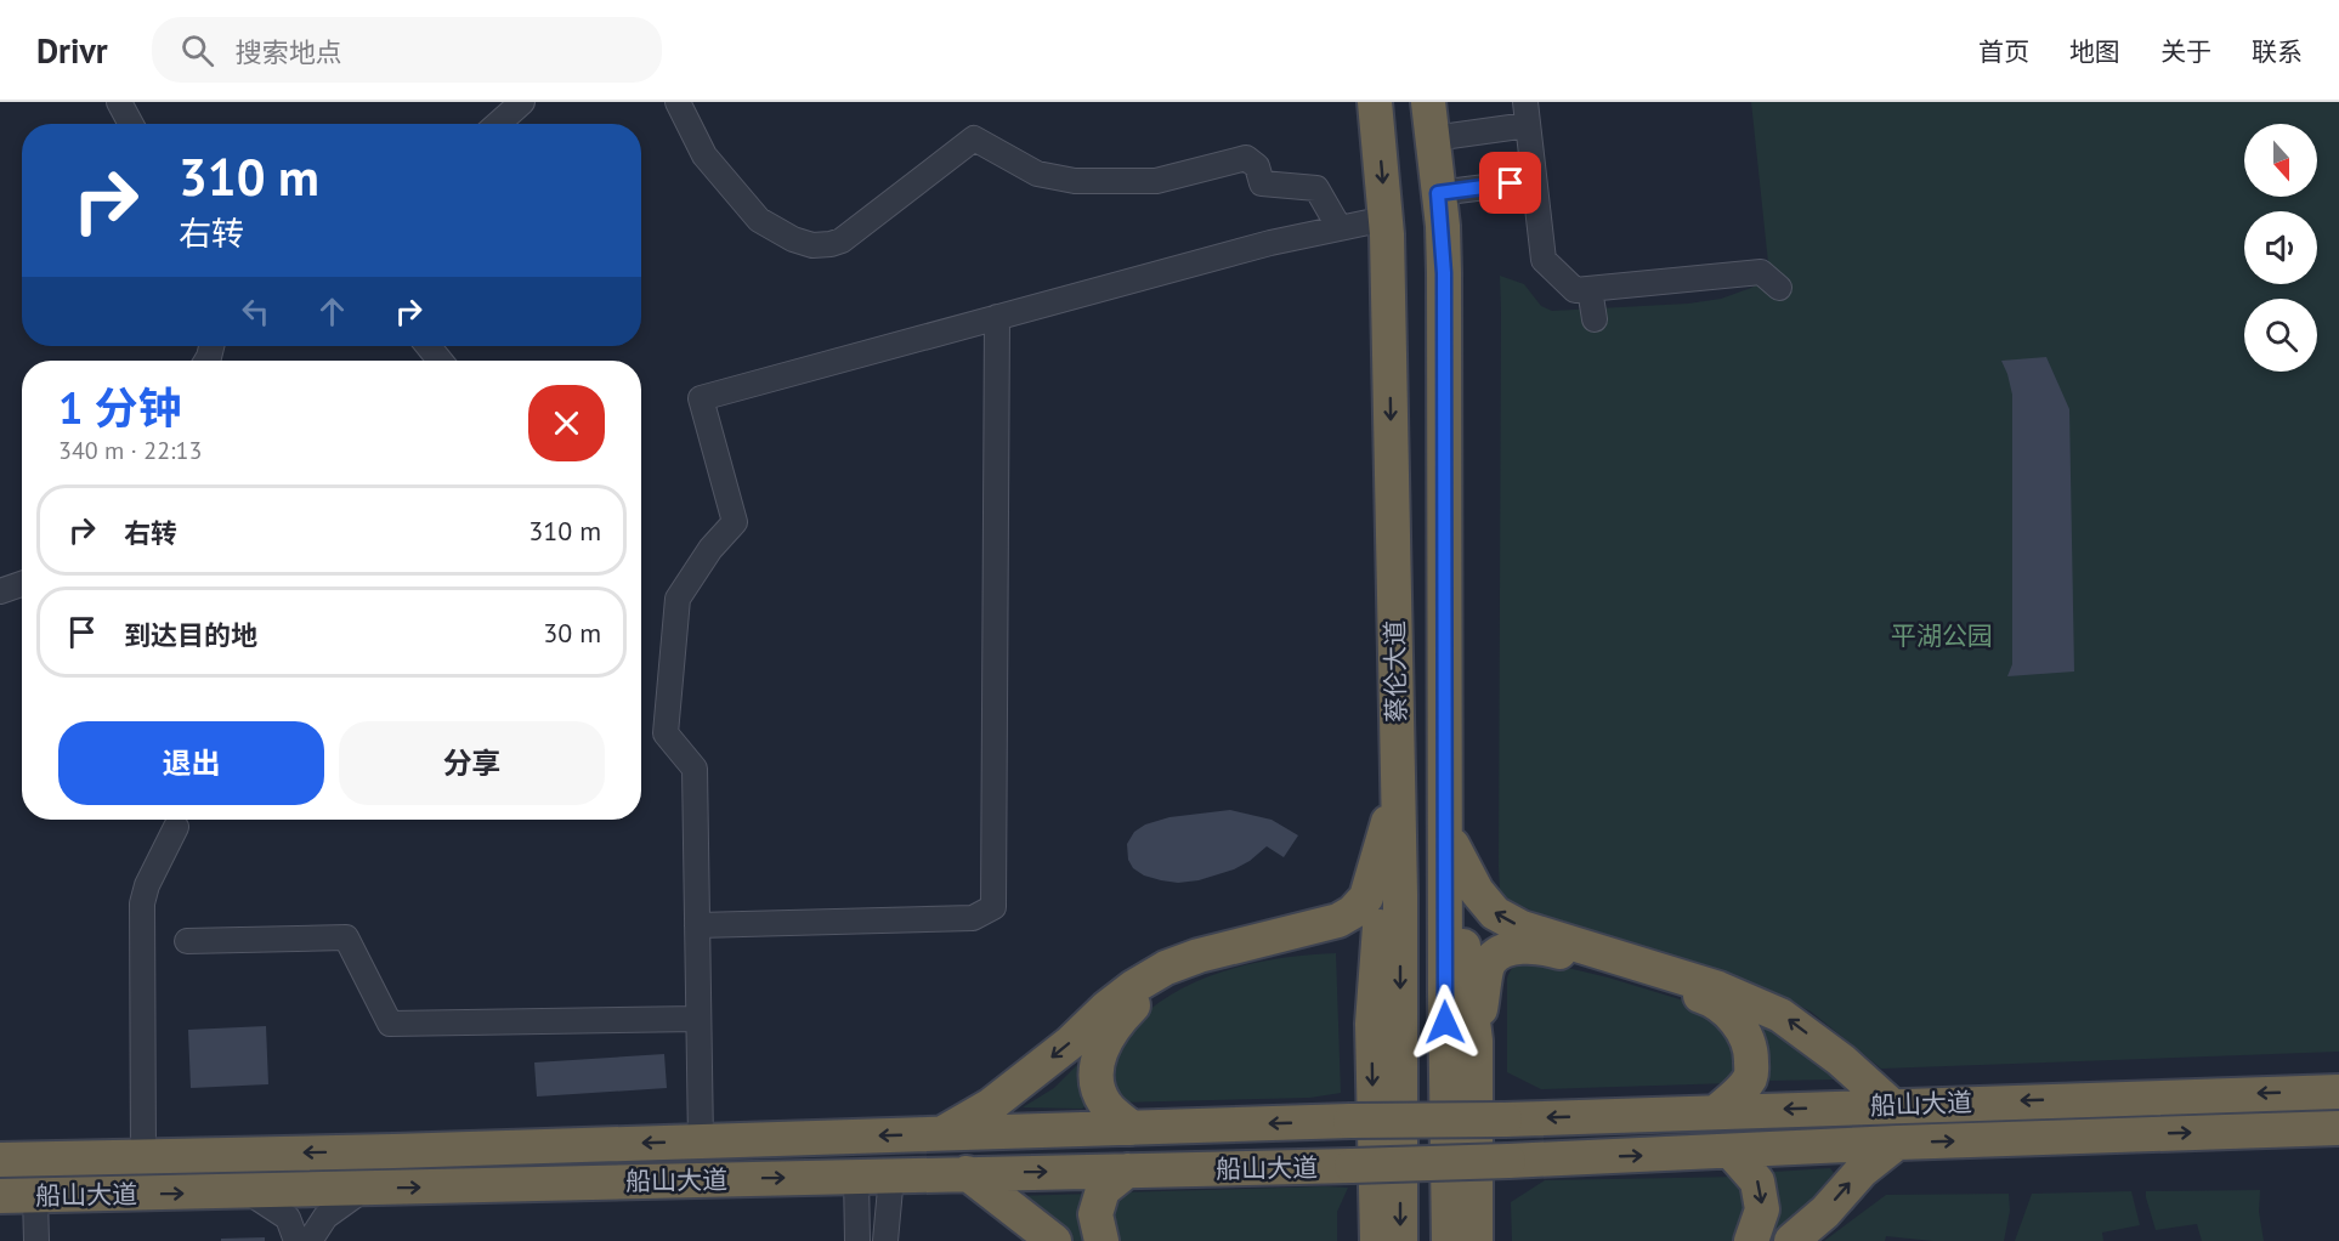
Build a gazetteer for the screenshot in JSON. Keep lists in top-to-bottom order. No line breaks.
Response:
{"streets":{"highway":["蔡伦大道","船山大道"]},"parks":["平湖公园"],"north":"bottom","page":{"header":"Drivr","search":"搜索地点","nav":["首页","地图","关于","联系"],"turn":["310 m","右转"],"heading":["1 分钟","340 m · 22:13"],"list":[{"name":"右转","value":"310 m"},{"name":"到达目的地","value":"30 m"}],"buttons":["退出","分享"]}}
